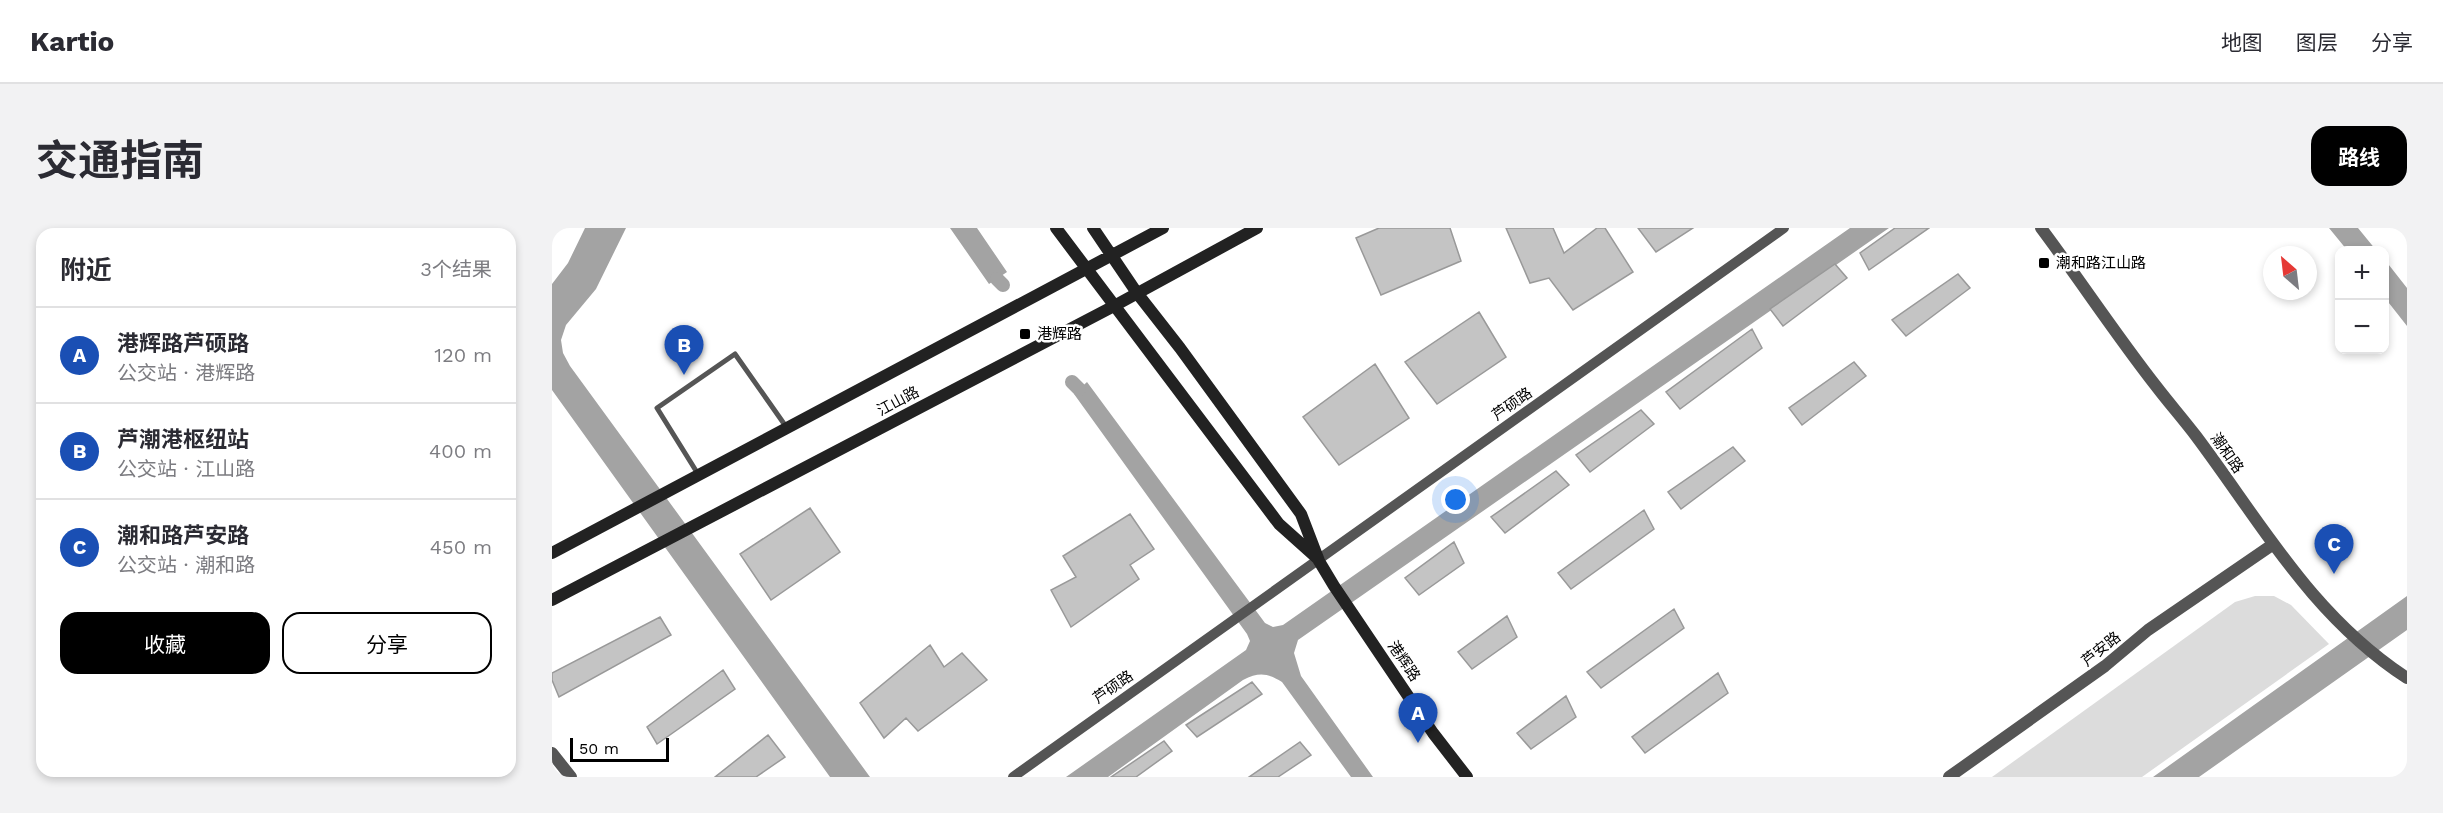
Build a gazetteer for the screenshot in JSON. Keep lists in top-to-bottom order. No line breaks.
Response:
{"streets":{"main road":["江山路","港辉路"],"street":["芦硕路","潮和路","芦安路"]},"crossings":[["江山路","港辉路"],["芦硕路","港辉路"],["潮和路","芦安路"]],"places":{"transit":["潮和路江山路","港辉路"]},"scale_bar":"50 m","north":"top left","page":{"header":"Kartio","nav":["地图","图层","分享"],"title":"交通指南","buttons":["路线",["收藏","分享"]],"heading":["附近","3个结果"],"map_buttons":["+","−"],"list":[{"mark":"A","name":"港辉路芦硕路","note":"公交站 · 港辉路","value":"120 m"},{"mark":"B","name":"芦潮港枢纽站","note":"公交站 · 江山路","value":"400 m"},{"mark":"C","name":"潮和路芦安路","note":"公交站 · 潮和路","value":"450 m"}],"pins":["B","C","A"],"scale":"50 m"}}
